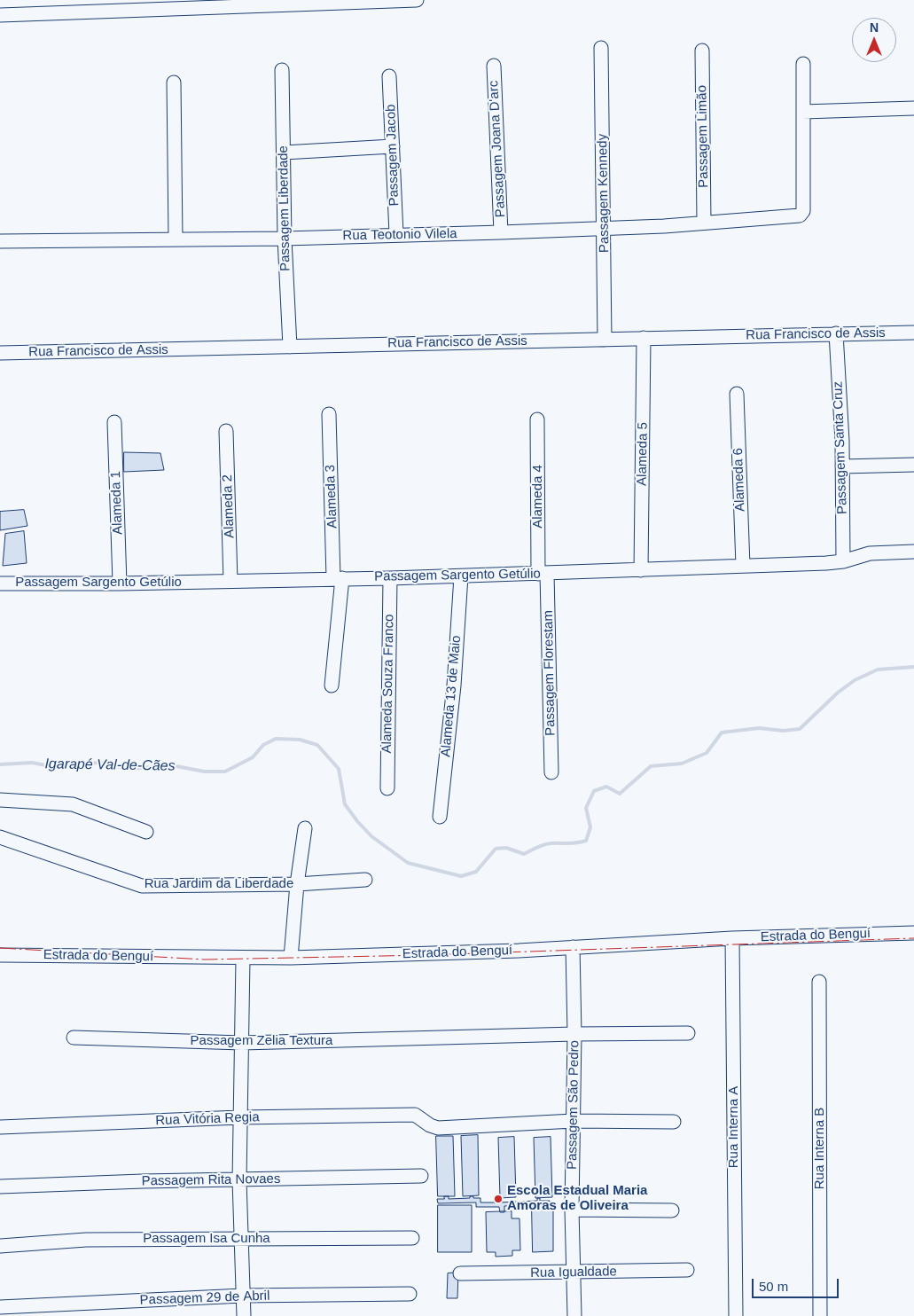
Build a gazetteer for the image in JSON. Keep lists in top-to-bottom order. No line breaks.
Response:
{"streets":{"street":["Passagem Limão","Passagem Joana D'arc","Passagem Jacob","Passagem Kennedy","Passagem Liberdade","Rua Teotonio Vilela","Rua Francisco de Assis","Passagem Santa Cruz","Alameda 5","Alameda 6","Alameda 3","Alameda 4","Alameda 1","Alameda 2","Passagem Sargento Getúlio","Passagem Florestam","Alameda Souza Franco","Alameda 13 de Maio","Rua Jardim da Liberdade","Estrada do Benguí","Passagem Zelia Textura","Passagem São Pedro","Rua Vitória Regia","Rua Interna A","Rua Interna B","Passagem Rita Novaes","Passagem Isa Cunha","Rua Igualdade","Passagem 29 de Abril"]},"crossings":[["Passagem Limão","Rua Teotonio Vilela"],["Passagem Joana D'arc","Rua Teotonio Vilela"],["Passagem Jacob","Rua Teotonio Vilela"],["Passagem Kennedy","Rua Teotonio Vilela"],["Passagem Kennedy","Rua Francisco de Assis"],["Passagem Liberdade","Rua Teotonio Vilela"],["Passagem Liberdade","Rua Francisco de Assis"],["Rua Francisco de Assis","Passagem Santa Cruz"],["Rua Francisco de Assis","Alameda 5"],["Passagem Santa Cruz","Passagem Sargento Getúlio"],["Alameda 5","Passagem Sargento Getúlio"],["Alameda 6","Passagem Sargento Getúlio"],["Alameda 3","Passagem Sargento Getúlio"],["Alameda 4","Passagem Sargento Getúlio"],["Alameda 4","Passagem Florestam"],["Alameda 1","Passagem Sargento Getúlio"],["Alameda 2","Passagem Sargento Getúlio"],["Passagem Sargento Getúlio","Passagem Florestam"],["Passagem Sargento Getúlio","Alameda Souza Franco"],["Passagem Sargento Getúlio","Alameda 13 de Maio"],["Estrada do Benguí","Passagem São Pedro"],["Estrada do Benguí","Rua Interna A"],["Passagem Zelia Textura","Passagem São Pedro"],["Passagem São Pedro","Rua Vitória Regia"],["Passagem São Pedro","Rua Igualdade"]],"water":["Igarapé Val-de-Cães"],"places":["Escola Estadual Maria Amoras de Oliveira"],"scale_bar":"50 m","north":"top"}
